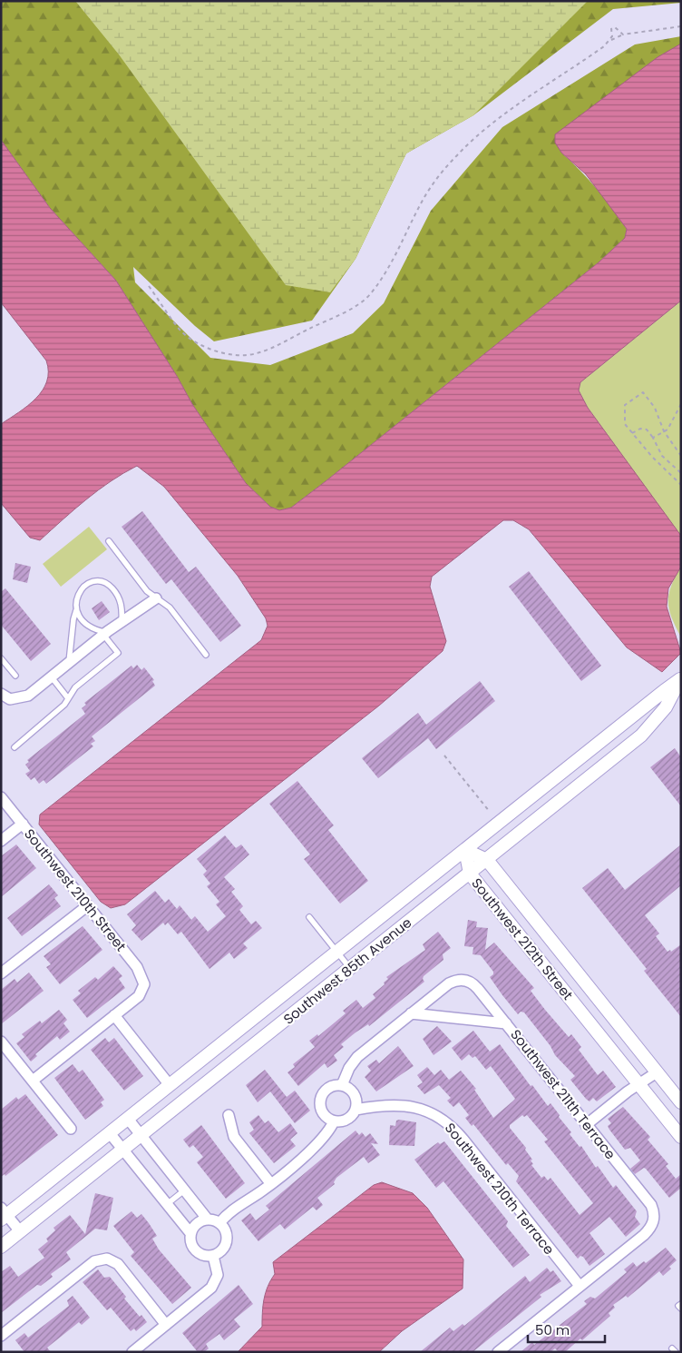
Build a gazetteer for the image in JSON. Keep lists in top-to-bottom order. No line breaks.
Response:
{"streets":{"street":["Southwest 210th Street","Southwest 212th Street","Southwest 85th Avenue","Southwest 211th Terrace","Southwest 210th Terrace"]},"crossings":[["Southwest 212th Street","Southwest 85th Avenue"],["Southwest 211th Terrace","Southwest 210th Terrace"]],"scale_bar":"50 m"}
